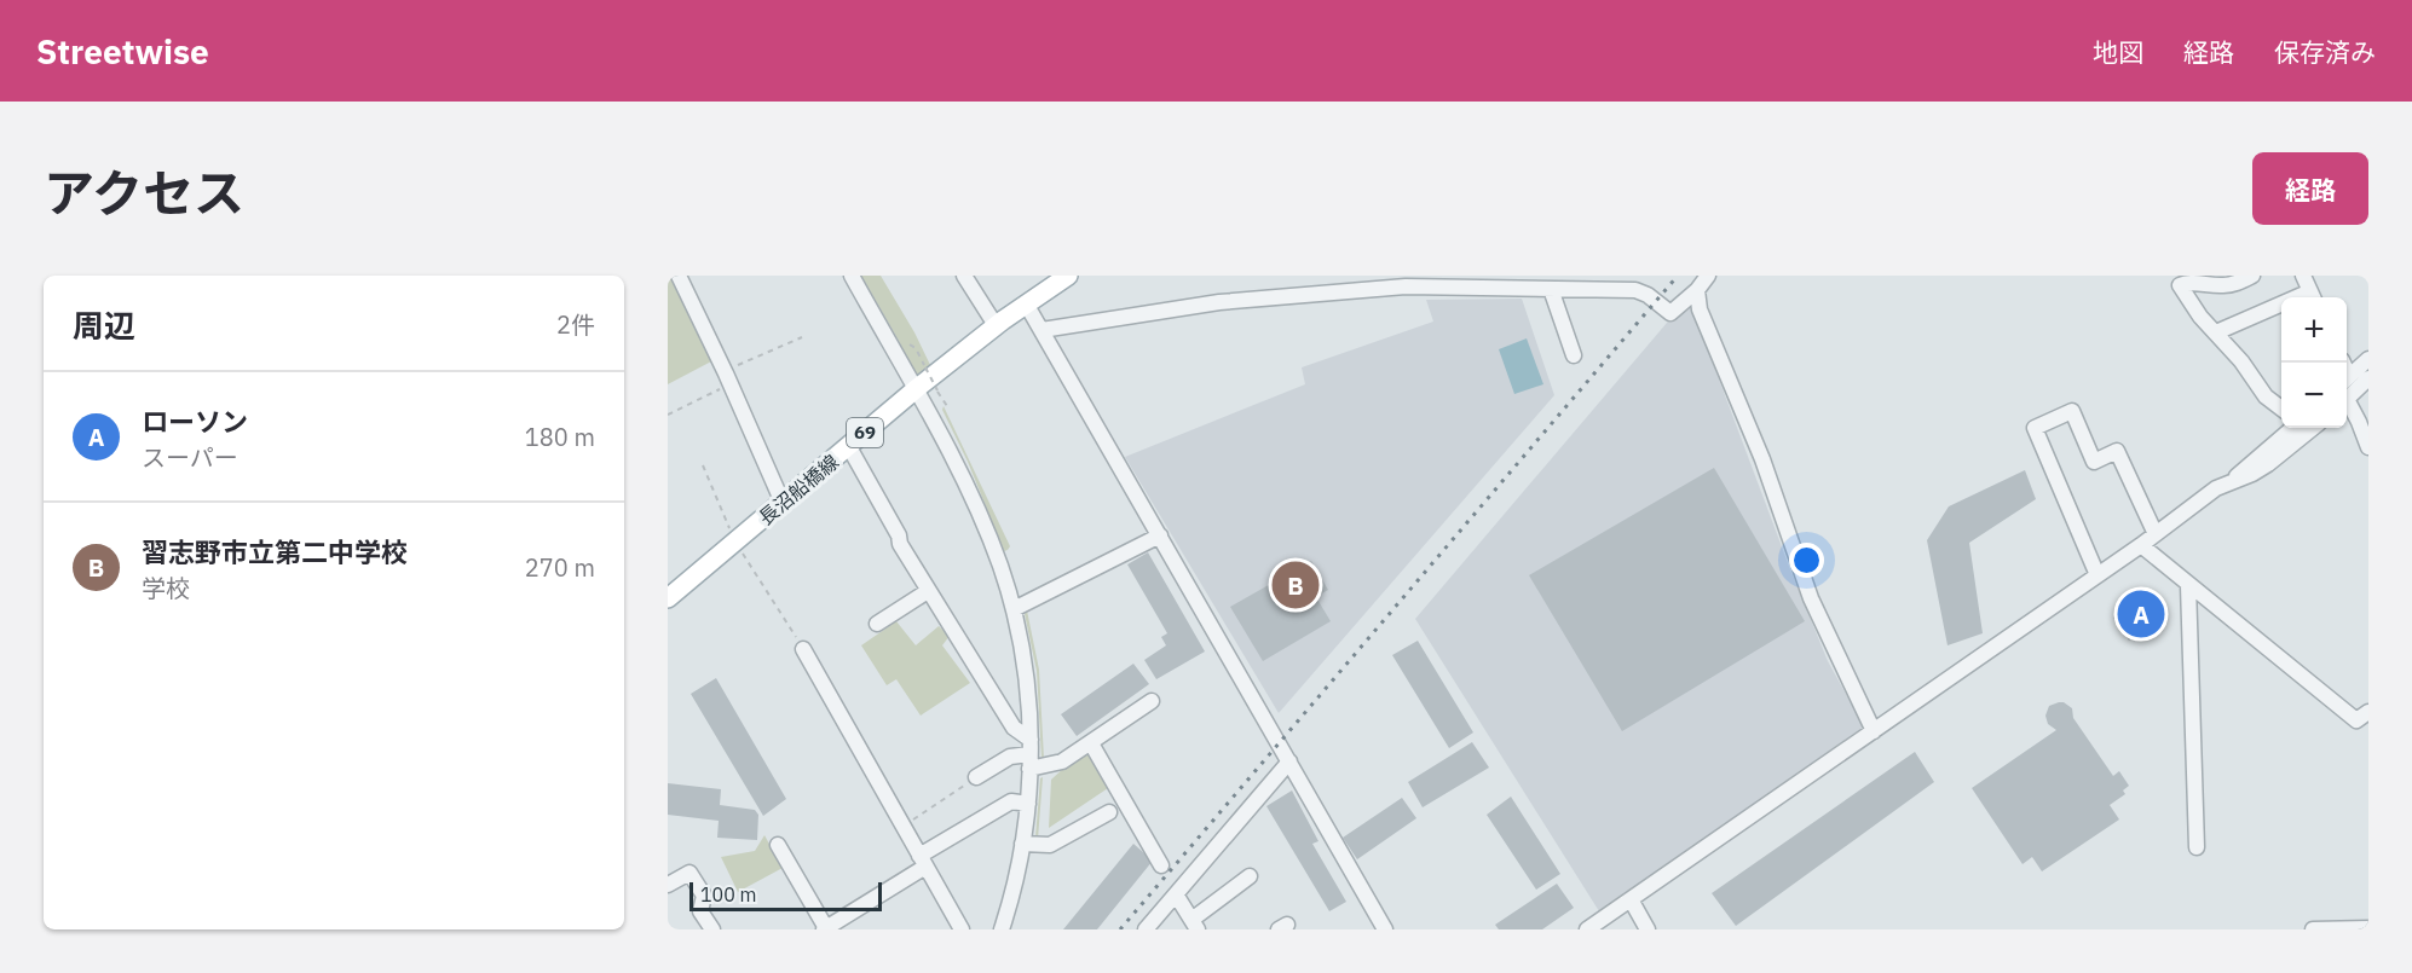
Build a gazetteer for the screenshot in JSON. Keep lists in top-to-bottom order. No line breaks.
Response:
{"streets":{"main road":["69","長沼船橋線"]},"scale_bar":"100 m","page":{"header":"Streetwise","nav":["地図","経路","保存済み"],"title":"アクセス","buttons":"経路","heading":["周辺","2件"],"map_buttons":["+","−"],"list":[{"mark":"A","name":"ローソン","note":"スーパー","value":"180 m"},{"mark":"B","name":"習志野市立第二中学校","note":"学校","value":"270 m"}],"pins":["B","A"],"scale":"100 m"}}
